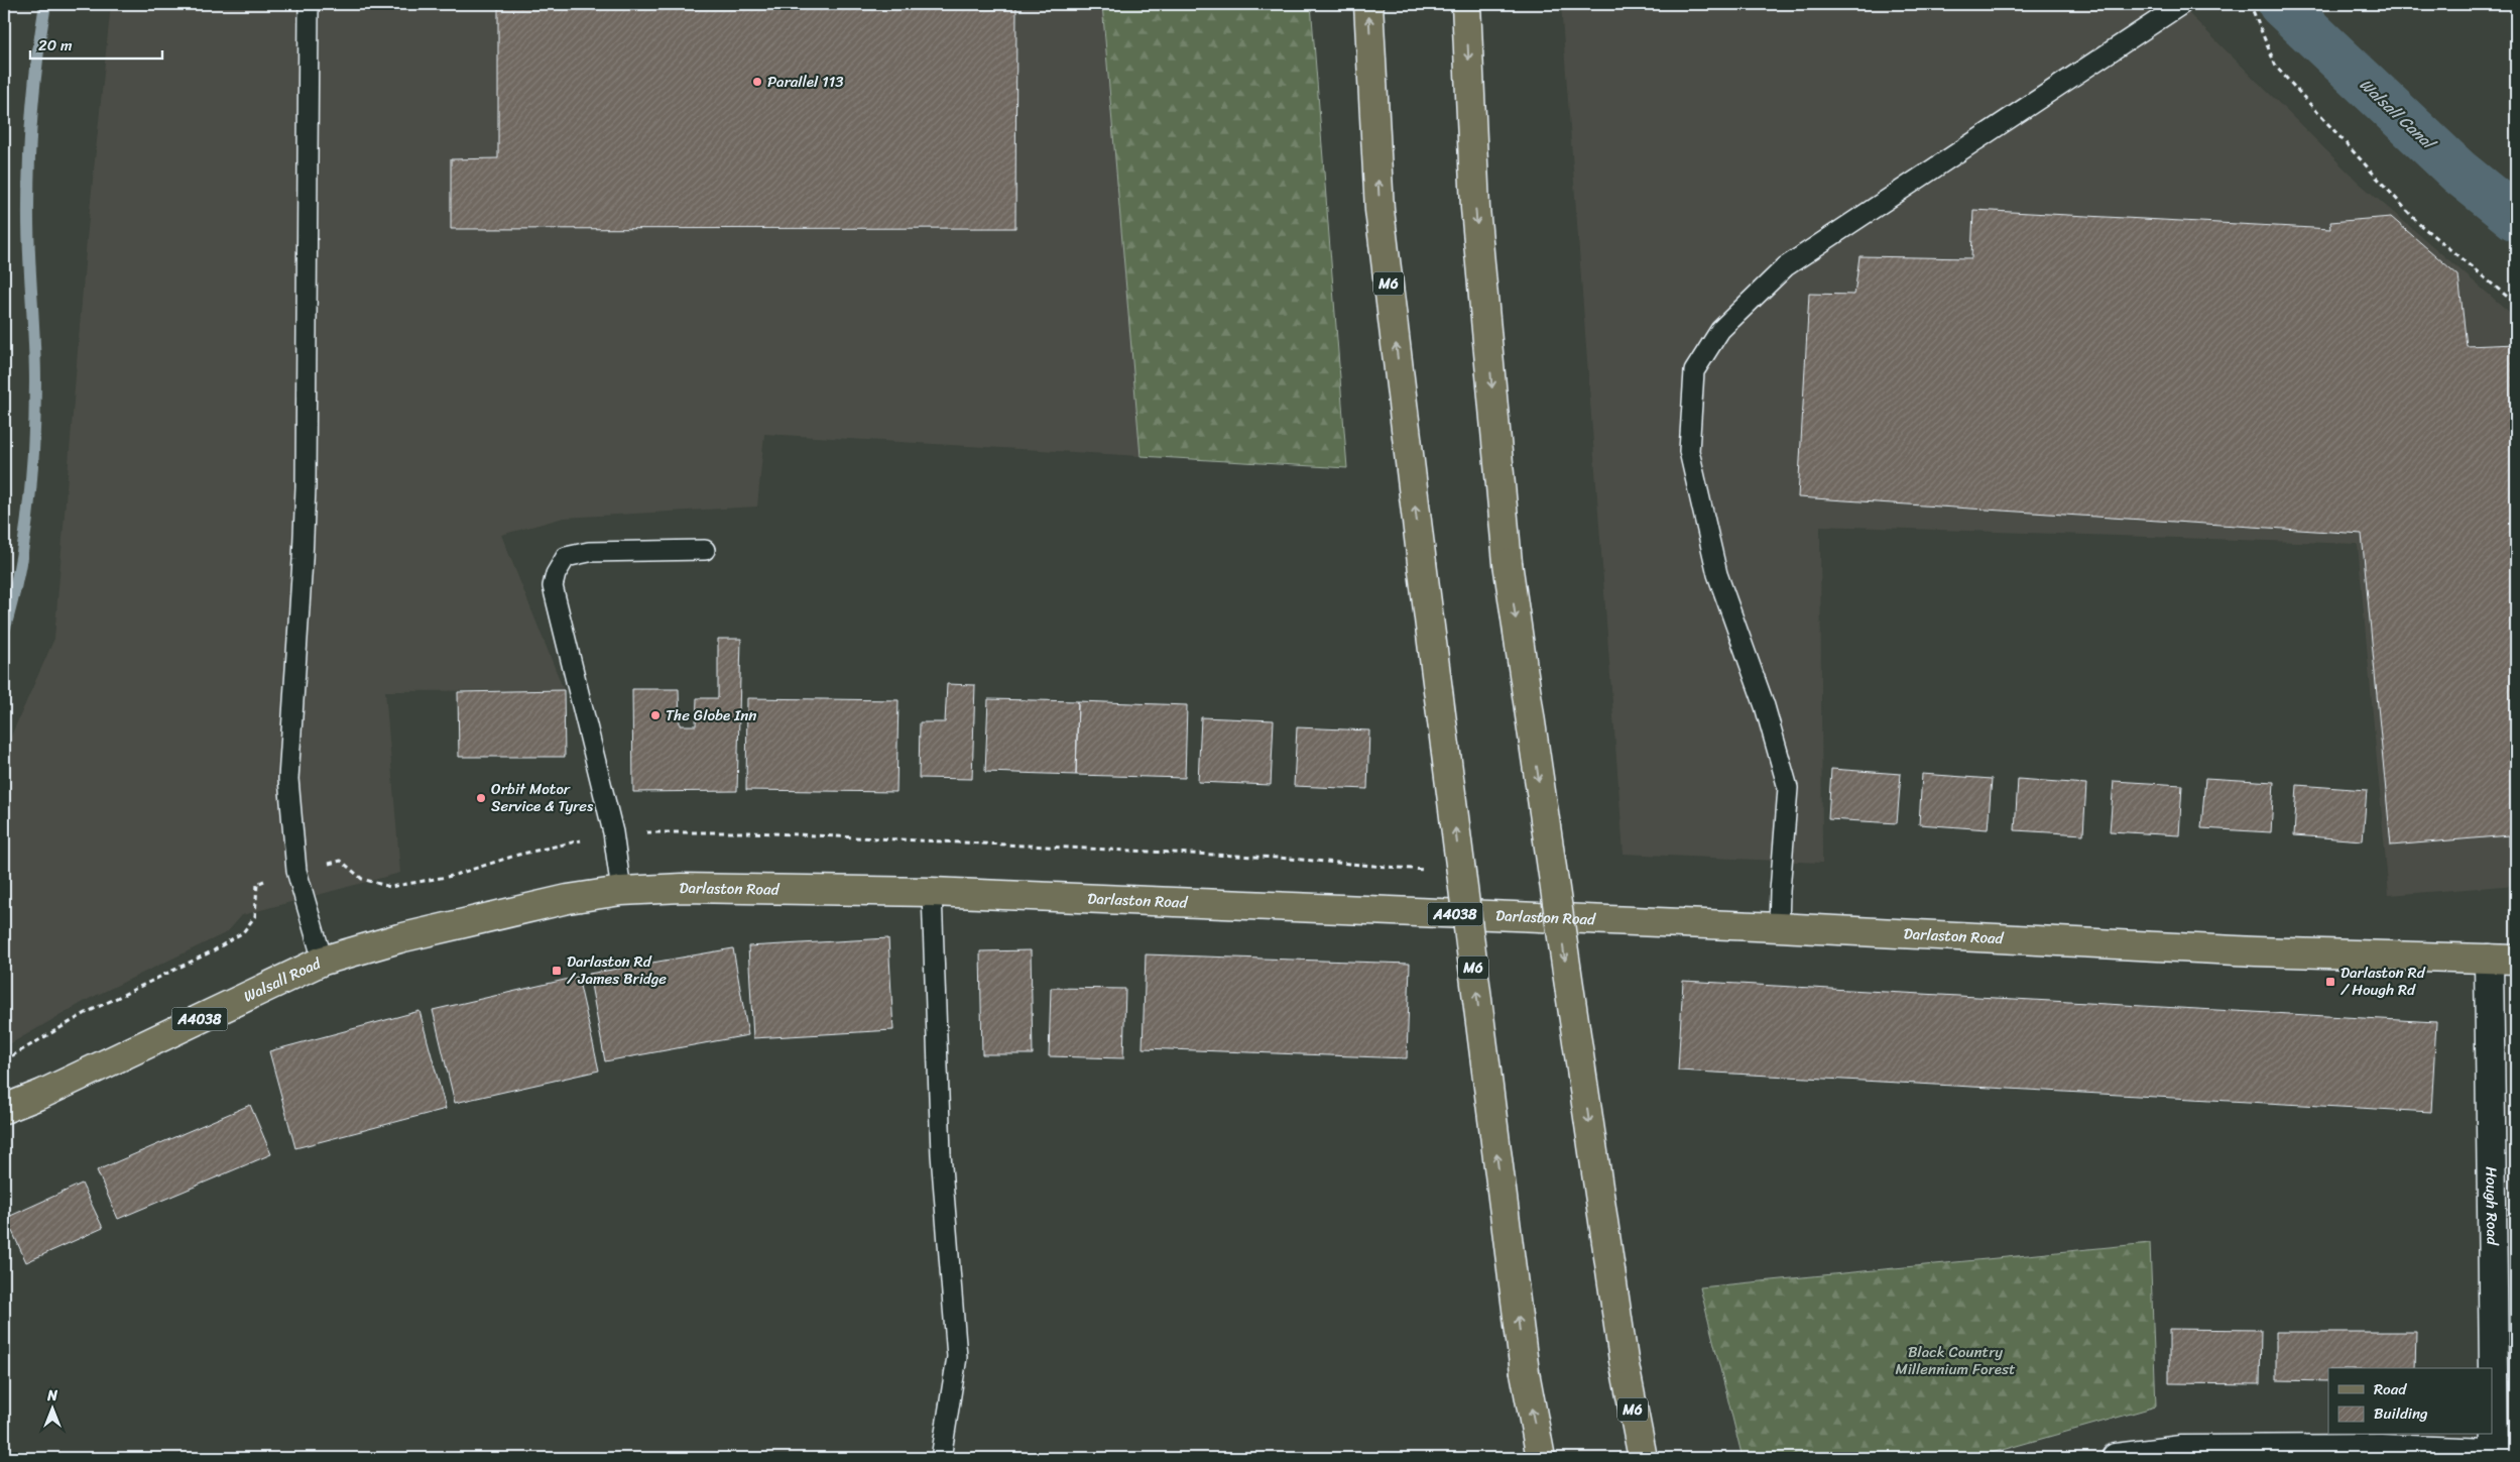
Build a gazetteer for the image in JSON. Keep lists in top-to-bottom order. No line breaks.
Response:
{"streets":{"main road":["M6","Darlaston Road","A4038","Walsall Road"],"street":["Hough Road"]},"crossings":[["Darlaston Road","Walsall Road"],["Darlaston Road","Hough Road"]],"water":["Walsall Canal"],"parks":["Black Country Millennium Forest"],"places":{"other":["Parallel 113","The Globe Inn","Orbit Motor Service & Tyres"],"transit":["Darlaston Rd / James Bridge","Darlaston Rd / Hough Rd"]},"legend":["Road","Building"],"scale_bar":"20 m","north":"top"}
